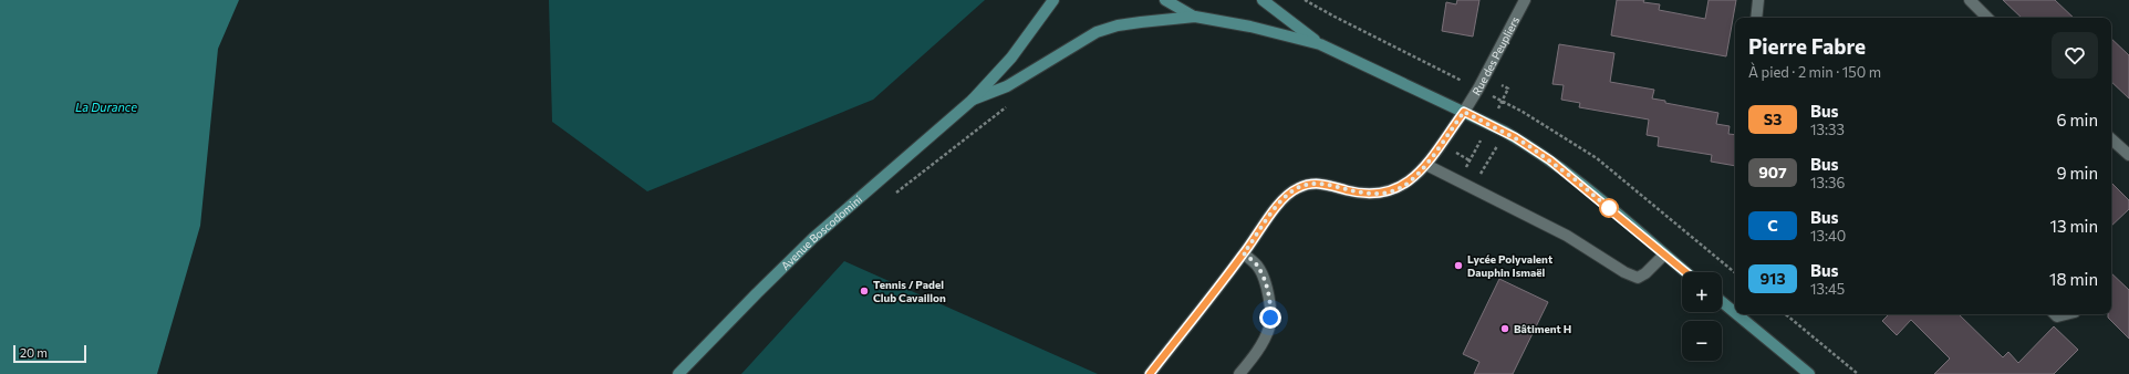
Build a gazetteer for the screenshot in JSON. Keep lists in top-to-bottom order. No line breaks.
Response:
{"streets":{"street":["Rue des Peupliers","Avenue Boscodomini"]},"water":["La Durance"],"places":["Lycée Polyvalent Dauphin Ismaël","Tennis / Padel Club Cavaillon","Bâtiment H"],"lines":["bus line S3"],"scale_bar":"20 m","page":{"heading":["Pierre Fabre","À pied · 2 min · 150 m"],"list":[{"mark":"S3","name":"Bus","note":"13:33","value":"6 min"},{"mark":"907","name":"Bus","note":"13:36","value":"9 min"},{"mark":"C","name":"Bus","note":"13:40","value":"13 min"},{"mark":"913","name":"Bus","note":"13:45","value":"18 min"}],"map_buttons":["+","−"],"scale":"20 m"}}
